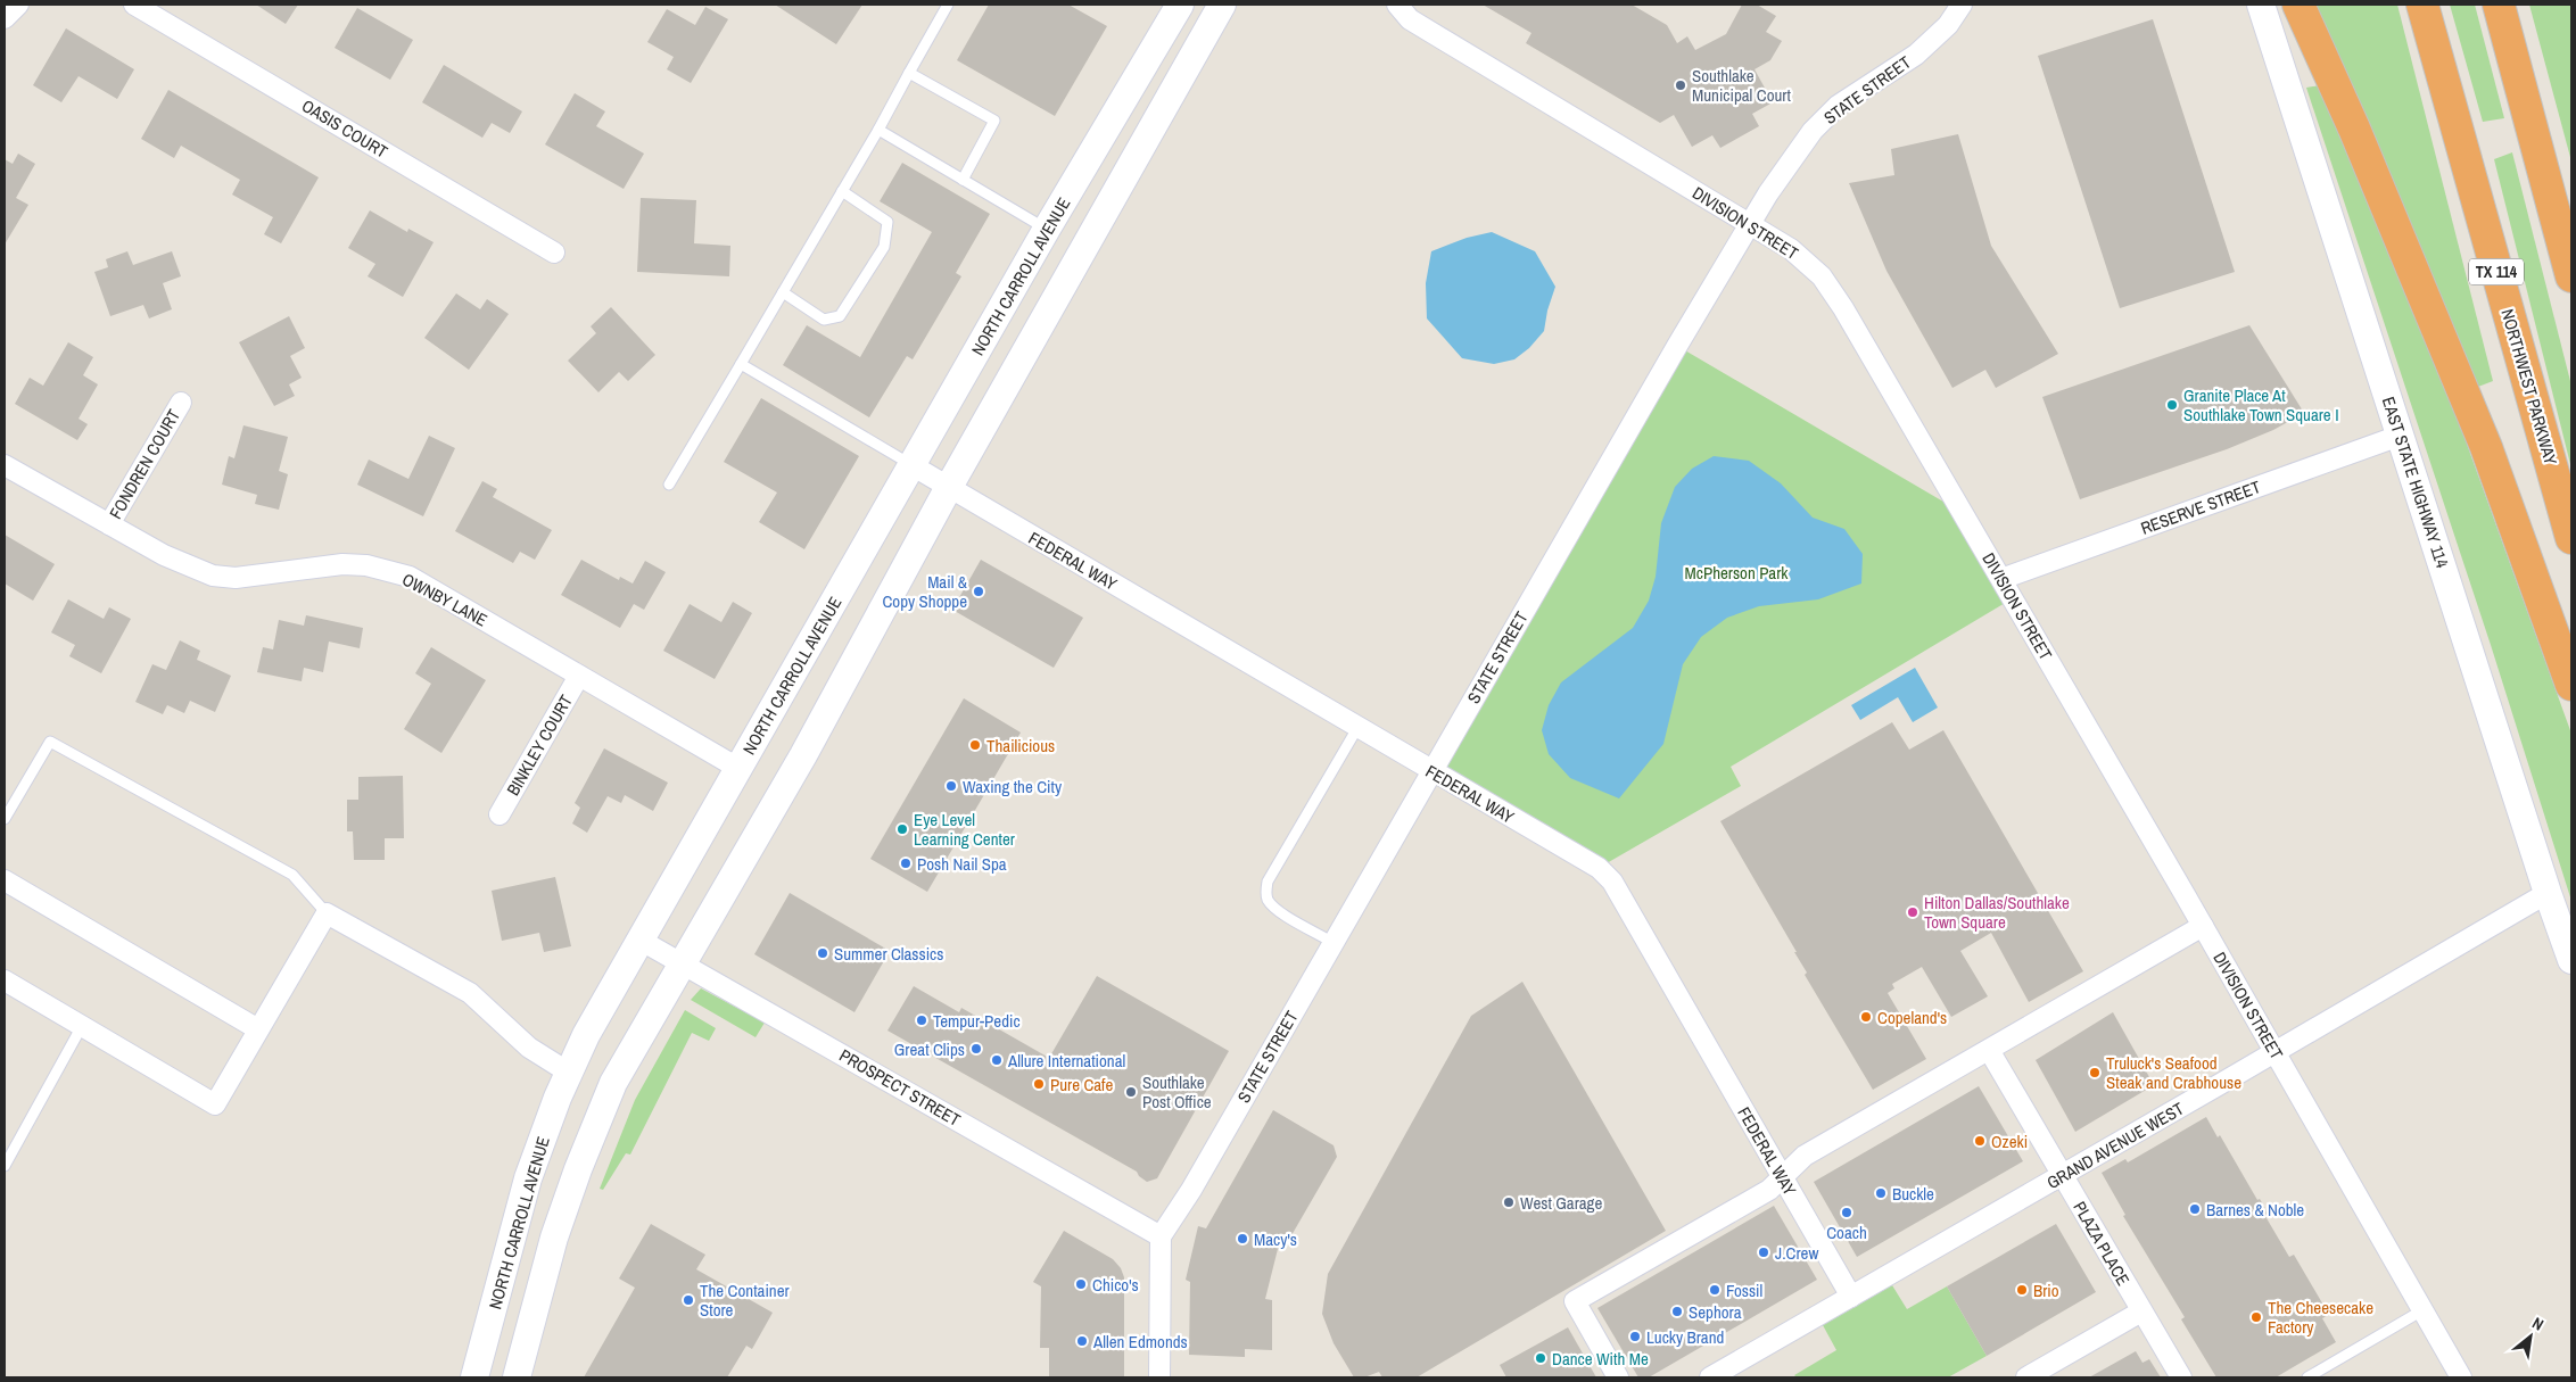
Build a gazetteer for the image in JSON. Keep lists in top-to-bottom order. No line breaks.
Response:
{"streets":{"highway":["TX 114","NORTHWEST PARKWAY"],"main road":["NORTH CARROLL AVENUE","EAST STATE HIGHWAY 114"],"street":["STATE STREET","OASIS COURT","DIVISION STREET","FONDREN COURT","RESERVE STREET","FEDERAL WAY","OWNBY LANE","BINKLEY COURT","PROSPECT STREET","GRAND AVENUE WEST","PLAZA PLACE"]},"crossings":[["STATE STREET","DIVISION STREET"],["STATE STREET","FEDERAL WAY"],["STATE STREET","PROSPECT STREET"],["DIVISION STREET","RESERVE STREET"],["DIVISION STREET","GRAND AVENUE WEST"],["NORTH CARROLL AVENUE","FEDERAL WAY"],["NORTH CARROLL AVENUE","OWNBY LANE"],["NORTH CARROLL AVENUE","PROSPECT STREET"],["FONDREN COURT","OWNBY LANE"],["EAST STATE HIGHWAY 114","RESERVE STREET"],["EAST STATE HIGHWAY 114","GRAND AVENUE WEST"],["FEDERAL WAY","GRAND AVENUE WEST"],["OWNBY LANE","BINKLEY COURT"],["GRAND AVENUE WEST","PLAZA PLACE"]],"parks":["McPherson Park"],"places":["Southlake Municipal Court","Granite Place At Southlake Town Square I","Mail & Copy Shoppe","Thailicious","Waxing the City","Eye Level Learning Center","Posh Nail Spa","Hilton Dallas/Southlake Town Square","Summer Classics","Copeland's","Tempur-Pedic","Great Clips","Allure International","Truluck's Seafood Steak and Crabhouse","Pure Cafe","Southlake Post Office","Ozeki","Buckle","West Garage","Barnes & Noble","Coach","Macy's","J.Crew","Chico's","Fossil","Brio","The Container Store","Sephora","The Cheesecake Factory","Lucky Brand","Allen Edmonds","Dance With Me"],"north":"top right"}
